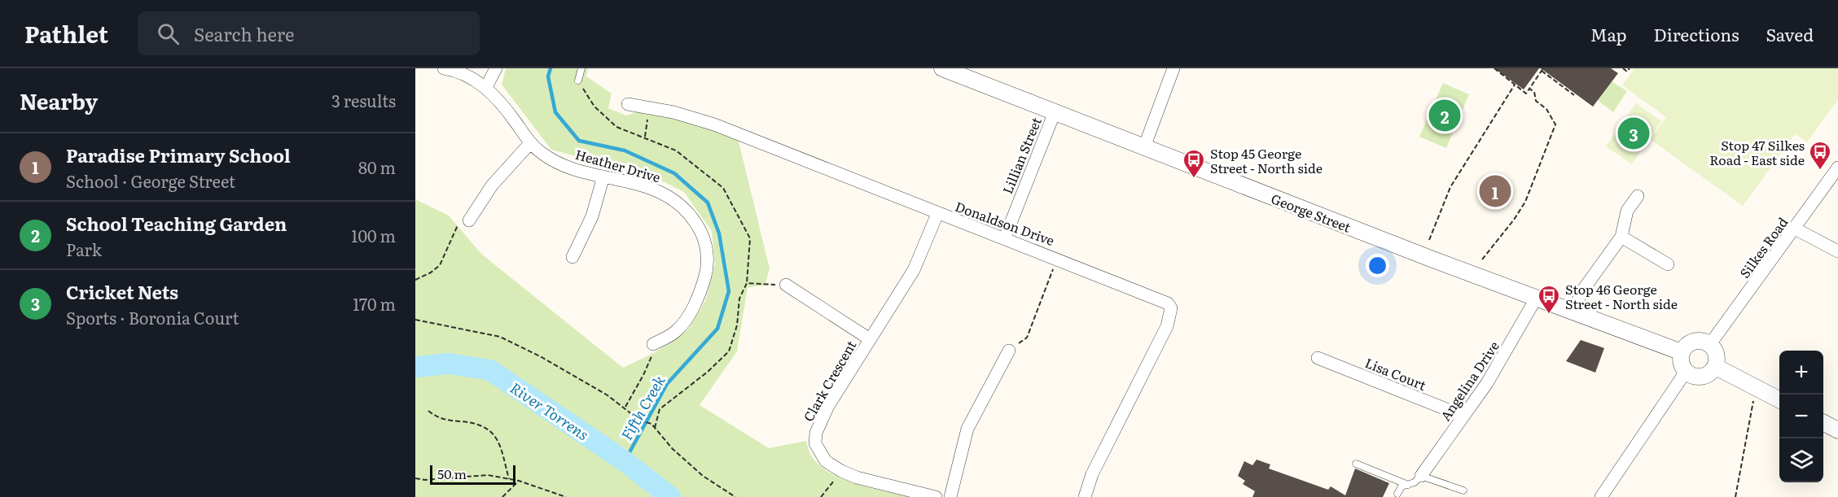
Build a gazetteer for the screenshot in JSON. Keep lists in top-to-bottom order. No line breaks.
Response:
{"streets":{"street":["Lillian Street","Heather Drive","George Street","Donaldson Drive","Silkes Road","Lisa Court","Clark Crescent","Angelina Drive"]},"crossings":[["Lillian Street","George Street"],["Lillian Street","Donaldson Drive"],["George Street","Silkes Road"],["George Street","Angelina Drive"],["Donaldson Drive","Clark Crescent"],["Lisa Court","Angelina Drive"]],"water":["Fifth Creek","River Torrens"],"places":{"bus stop":["Stop 47 Silkes Road - East side","Stop 45 George Street - North side","Stop 46 George Street - North side"]},"scale_bar":"50 m","page":{"header":"Pathlet","search":"Search here","nav":["Map","Directions","Saved"],"heading":["Nearby","3 results"],"pins":["2","3","1"],"list":[{"mark":"1","name":"Paradise Primary School","note":"School · George Street","value":"80 m"},{"mark":"2","name":"School Teaching Garden","note":"Park","value":"100 m"},{"mark":"3","name":"Cricket Nets","note":"Sports · Boronia Court","value":"170 m"}],"map_buttons":["+","−"],"scale":"50 m"}}
